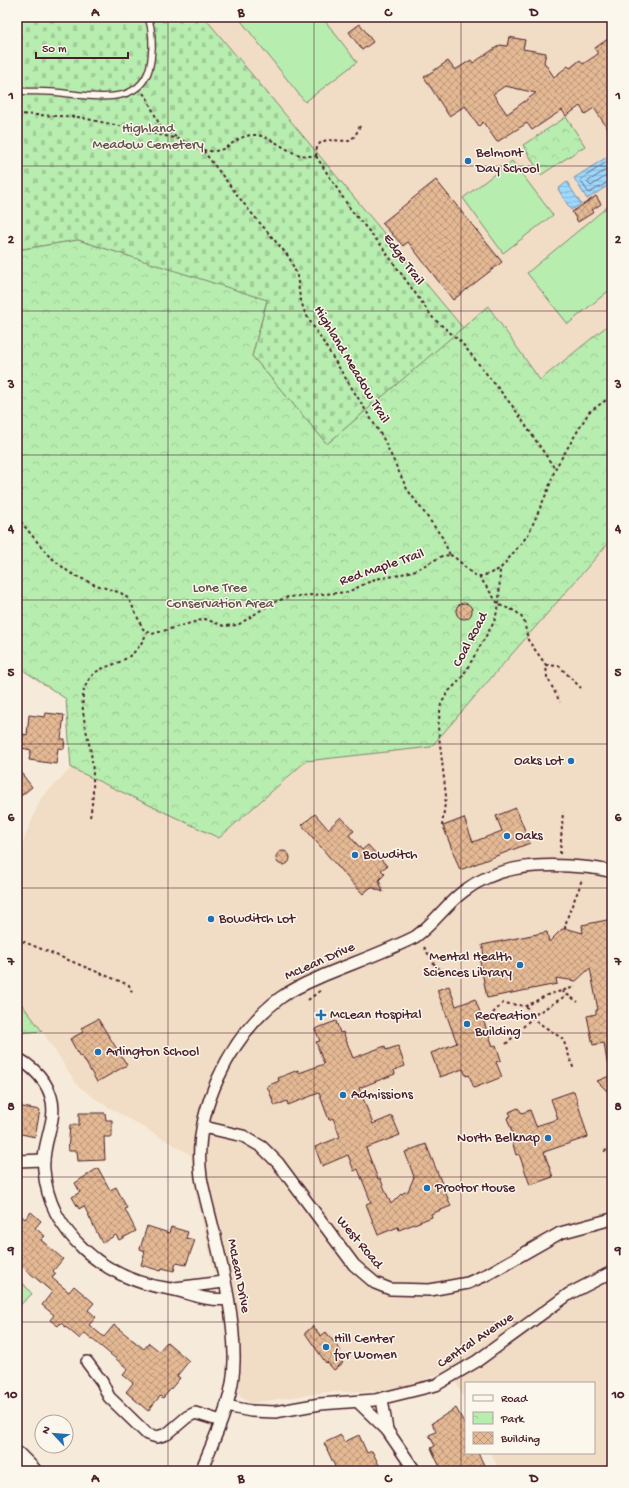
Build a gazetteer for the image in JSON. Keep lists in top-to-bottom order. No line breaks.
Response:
{"streets":{"street":["McLean Drive","West Road","Central Avenue"],"path":["Edge Trail","Highland Meadow Trail","Red Maple Trail","Coal Road"]},"crossings":[["Highland Meadow Trail","Red Maple Trail"],["McLean Drive","West Road"],["McLean Drive","Central Avenue"]],"parks":["Highland Meadow Cemetery","Lone Tree Conservation Area"],"places":{"other":["Belmont Day School","Oaks Lot","Oaks","Bowditch","Bowditch Lot","Mental Health Sciences Library","Recreation Building","Arlington School","Admissions","North Belknap","Proctor House","Hill Center for Women"],"health":["McLean Hospital"]},"legend":["Road","Park","Building"],"scale_bar":"50 m","north":"top left","grid":{"columns":["A","B","C","D"],"rows":["1","2","3","4","5","6","7","8","9","10"]}}
